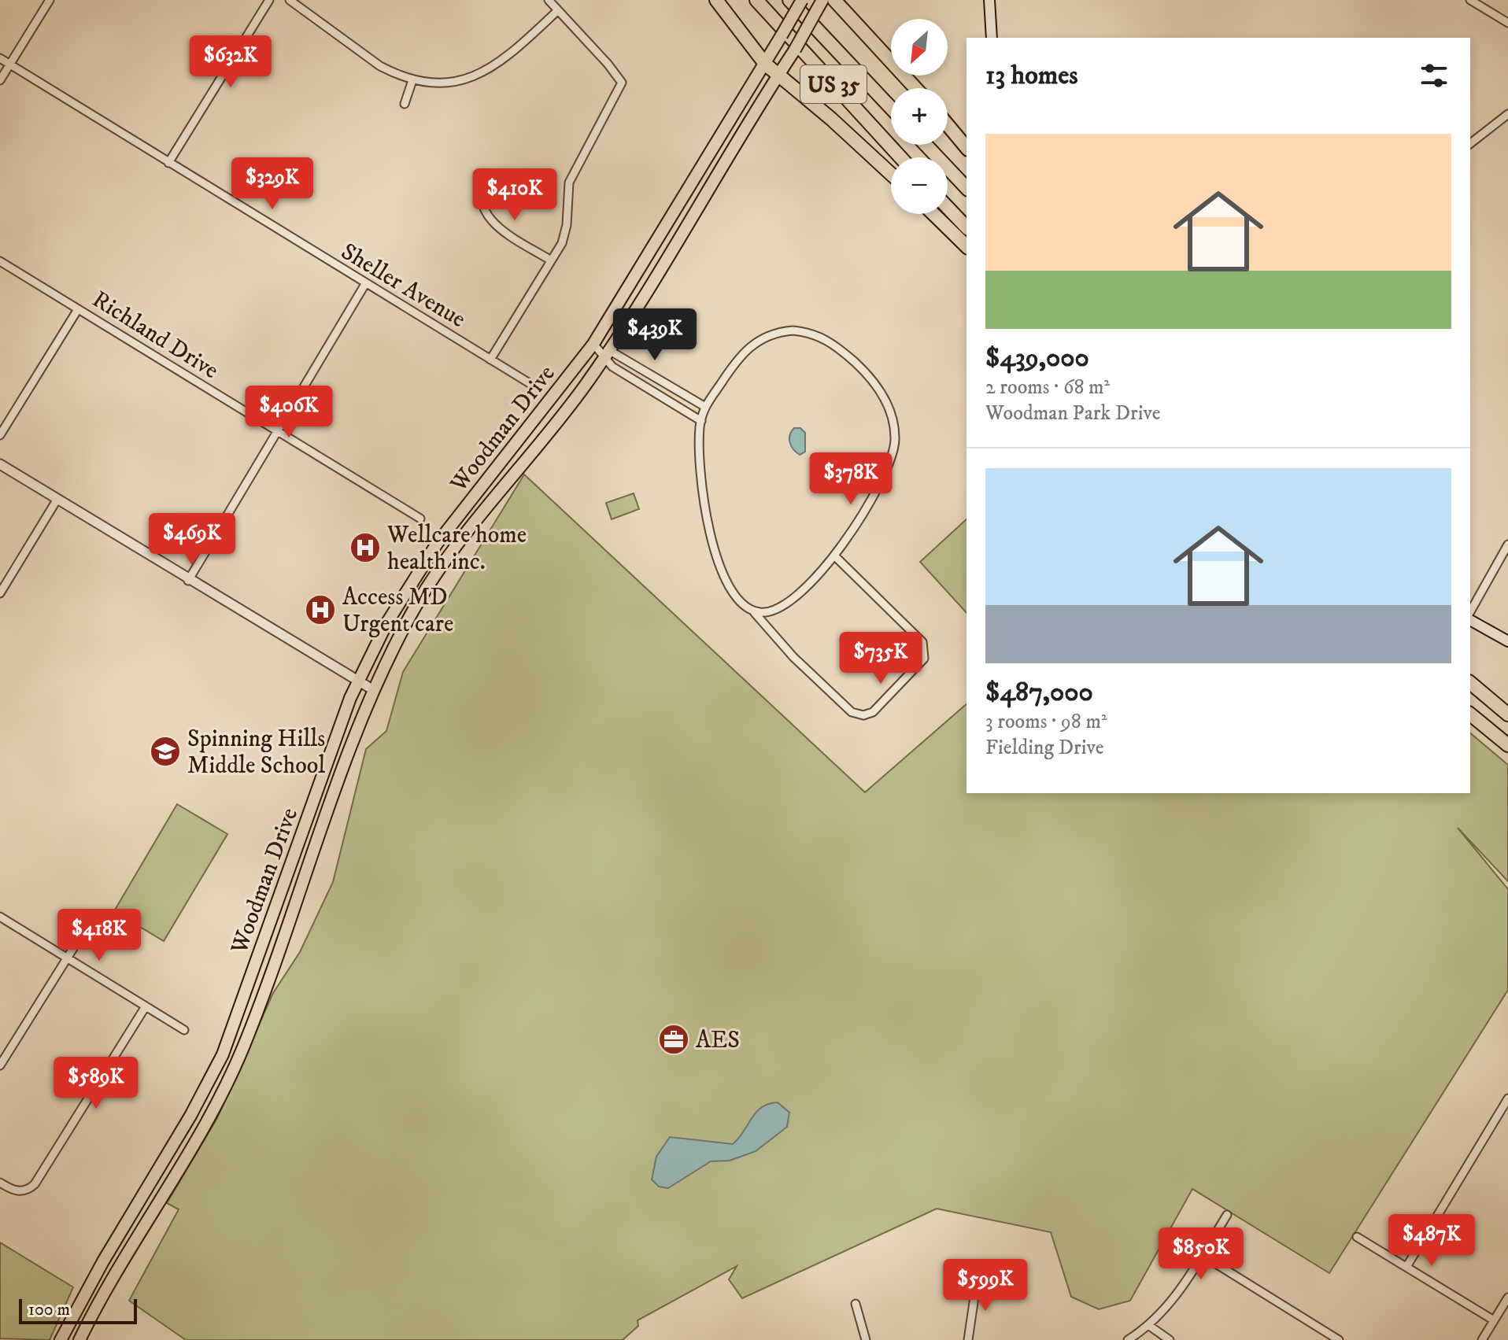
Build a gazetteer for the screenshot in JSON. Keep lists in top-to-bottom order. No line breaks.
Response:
{"streets":{"highway":["US 35"],"main road":["Woodman Drive"],"street":["Sheller Avenue","Richland Drive"]},"places":{"hospital":["Wellcare home health inc.","Access MD Urgent care"],"school or university":["Spinning Hills Middle School"],"office":["AES"]},"scale_bar":"100 m","north":"bottom left","page":{"map_buttons":["+","−"],"price":["$632K","$329K","$410K","$439K","$406K","$378K","$469K","$735K","$418K","$589K","$487K","$850K","$599K"],"heading":"13 homes","list":[{"name":"$439,000","note":"2 rooms · 68 m² · Woodman Park Drive"},{"name":"$487,000","note":"3 rooms · 98 m² · Fielding Drive"}],"scale":"100 m"}}
